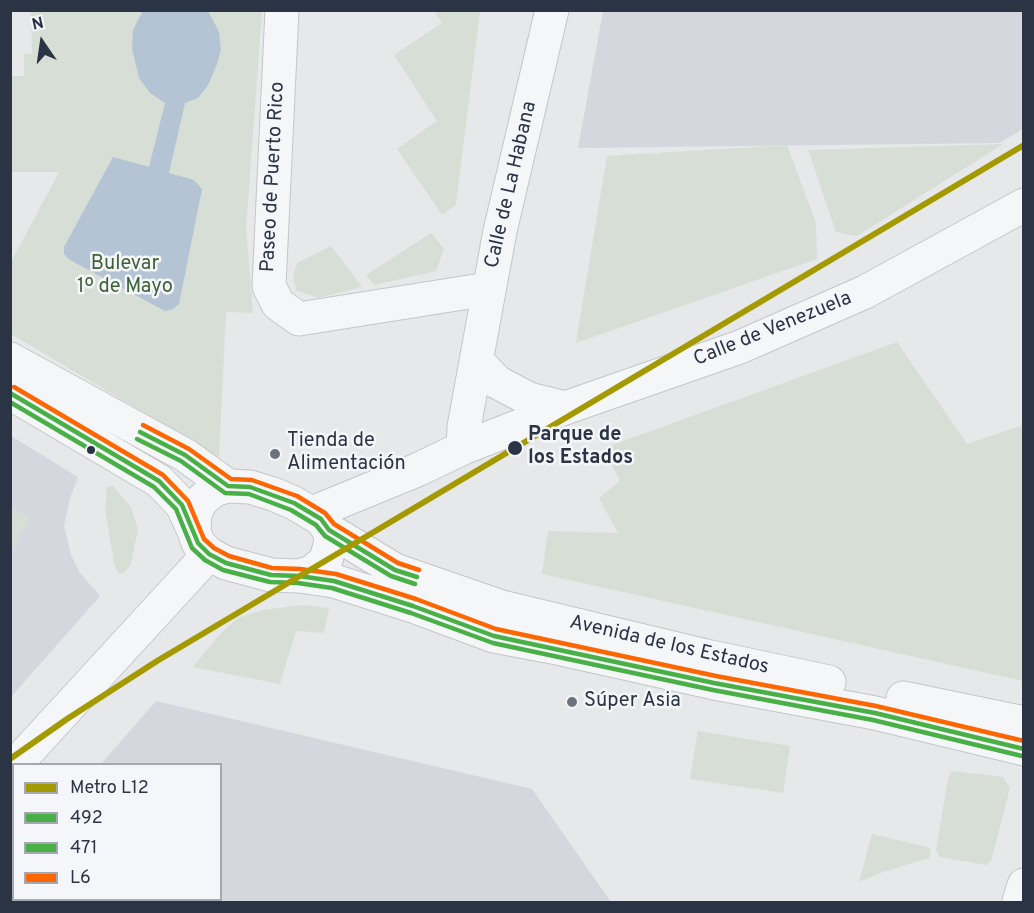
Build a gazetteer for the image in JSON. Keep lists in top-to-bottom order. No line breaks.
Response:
{"streets":{"street":["Paseo de Puerto Rico","Calle de La Habana","Calle de Venezuela","Avenida de los Estados"]},"crossings":[["Paseo de Puerto Rico","Calle de La Habana"],["Calle de La Habana","Calle de Venezuela"],["Calle de Venezuela","Avenida de los Estados"]],"parks":["Bulevar 1º de Mayo"],"places":["Parque de los Estados","Tienda de Alimentación","Súper Asia"],"lines":["metro line L12","transit line L6","transit line 492","transit line 471"],"legend":["Metro L12","492","471","L6"],"north":"top"}
